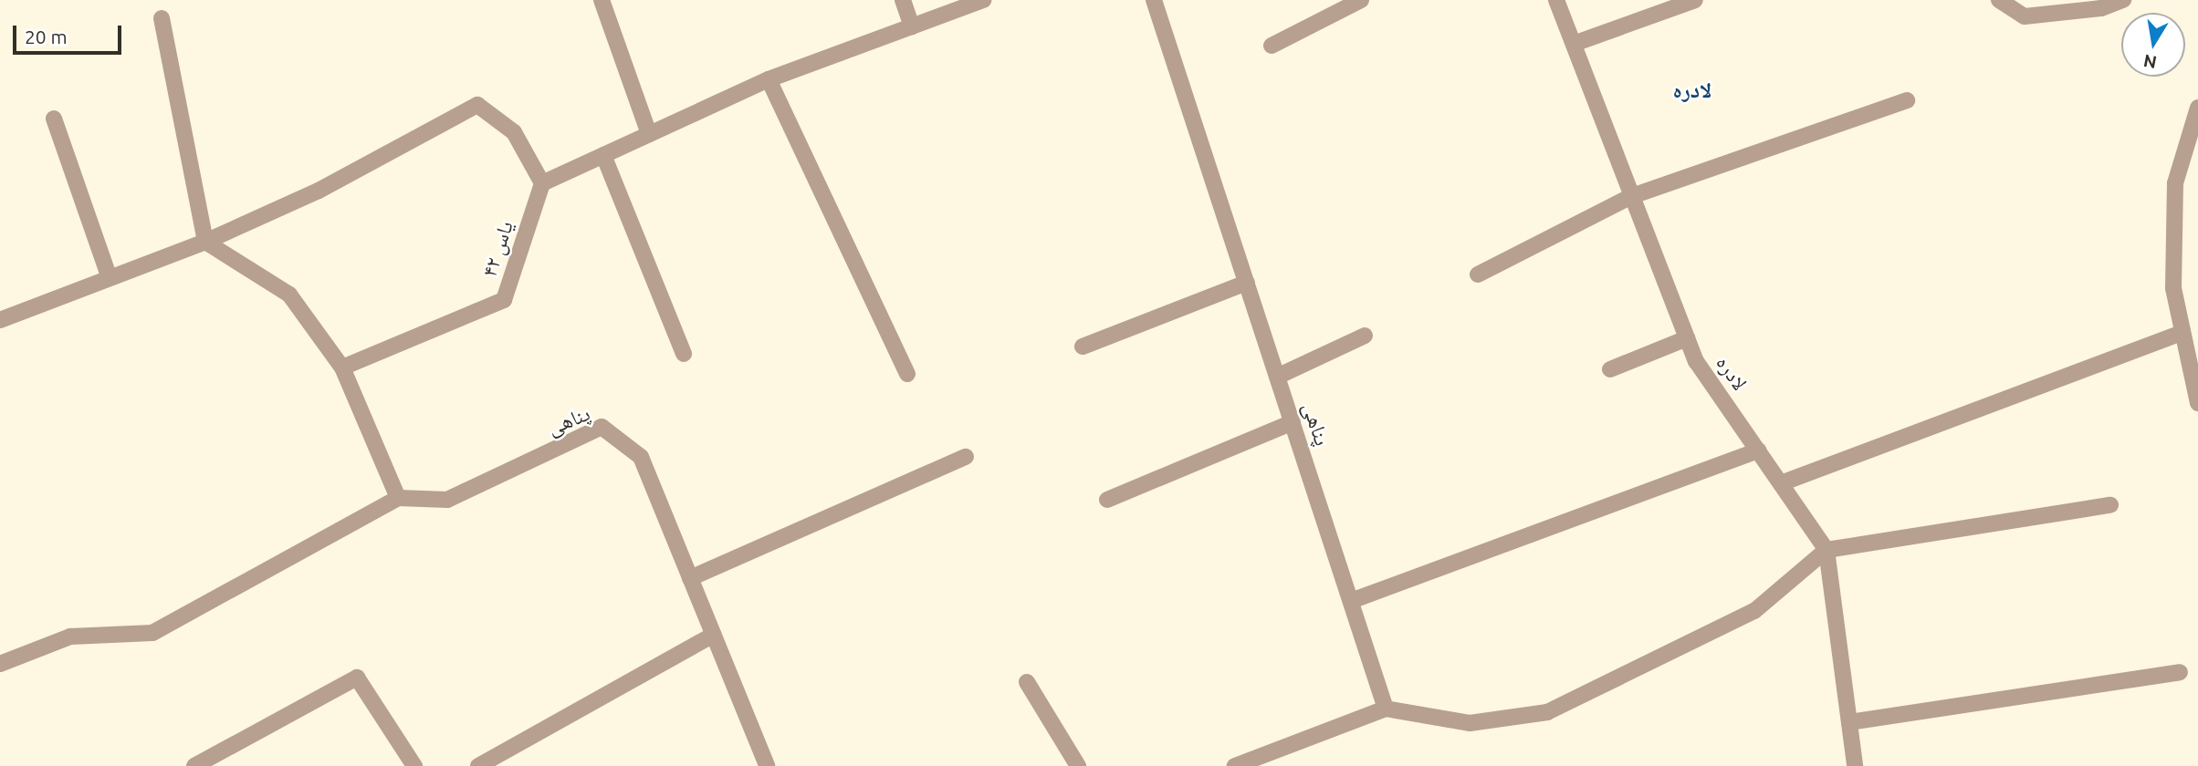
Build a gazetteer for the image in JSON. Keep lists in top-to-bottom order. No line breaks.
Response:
{"streets":{"street":["یاس ۴۲","لادره","پناهی"]},"districts":["لادره"],"scale_bar":"20 m","north":"bottom"}
